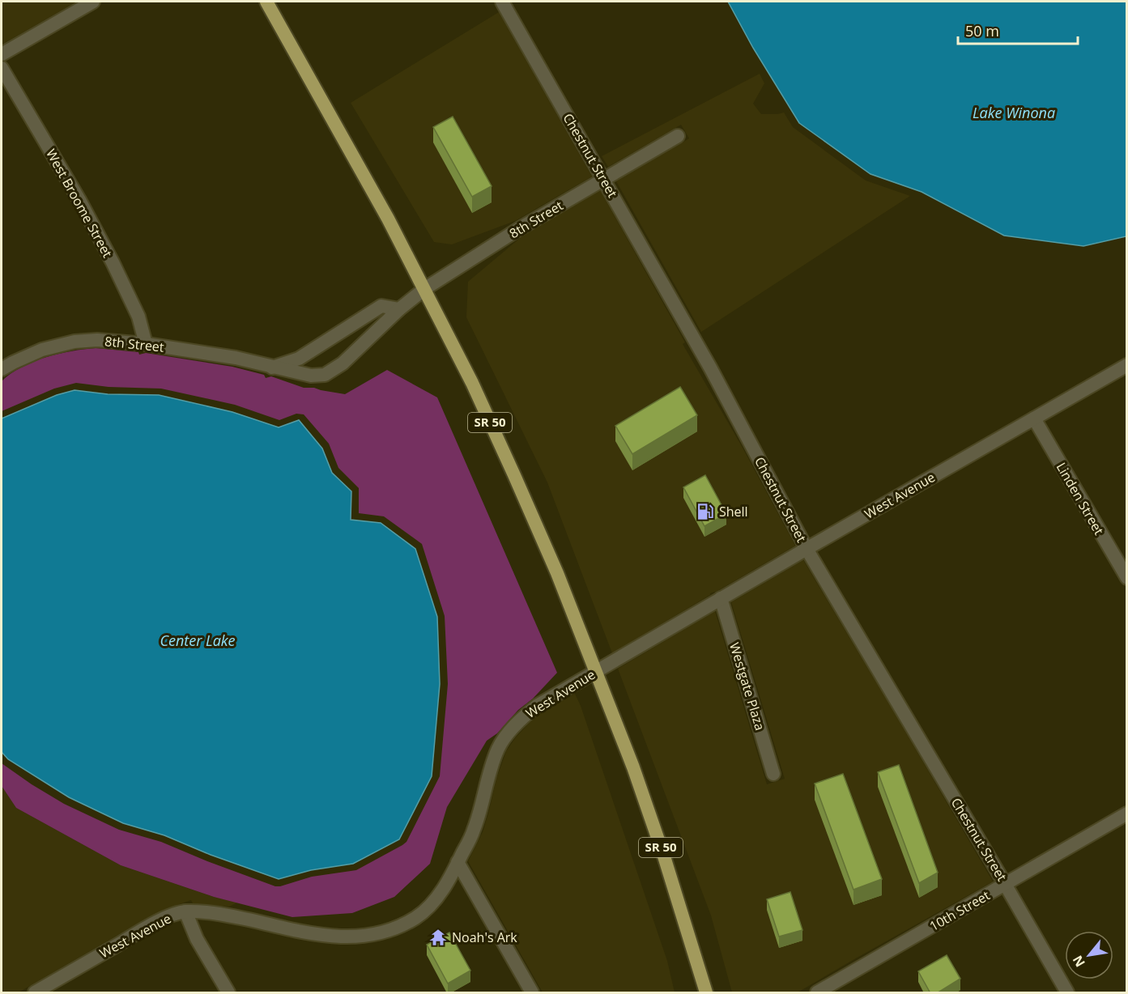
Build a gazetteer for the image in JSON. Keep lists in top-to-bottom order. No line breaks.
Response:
{"streets":{"highway":["SR 50"],"street":["Chestnut Street","West Broome Street","8th Street","West Avenue","Linden Street","Westgate Plaza","10th Street"]},"crossings":[["Chestnut Street","8th Street"],["Chestnut Street","West Avenue"],["Chestnut Street","10th Street"],["West Broome Street","8th Street"],["8th Street","SR 50"],["SR 50","West Avenue"],["West Avenue","Linden Street"],["West Avenue","Westgate Plaza"]],"water":["Lake Winona","Center Lake"],"places":{"fuel station":["Shell"],"temple":["Noah's Ark"]},"scale_bar":"50 m","north":"bottom left"}
